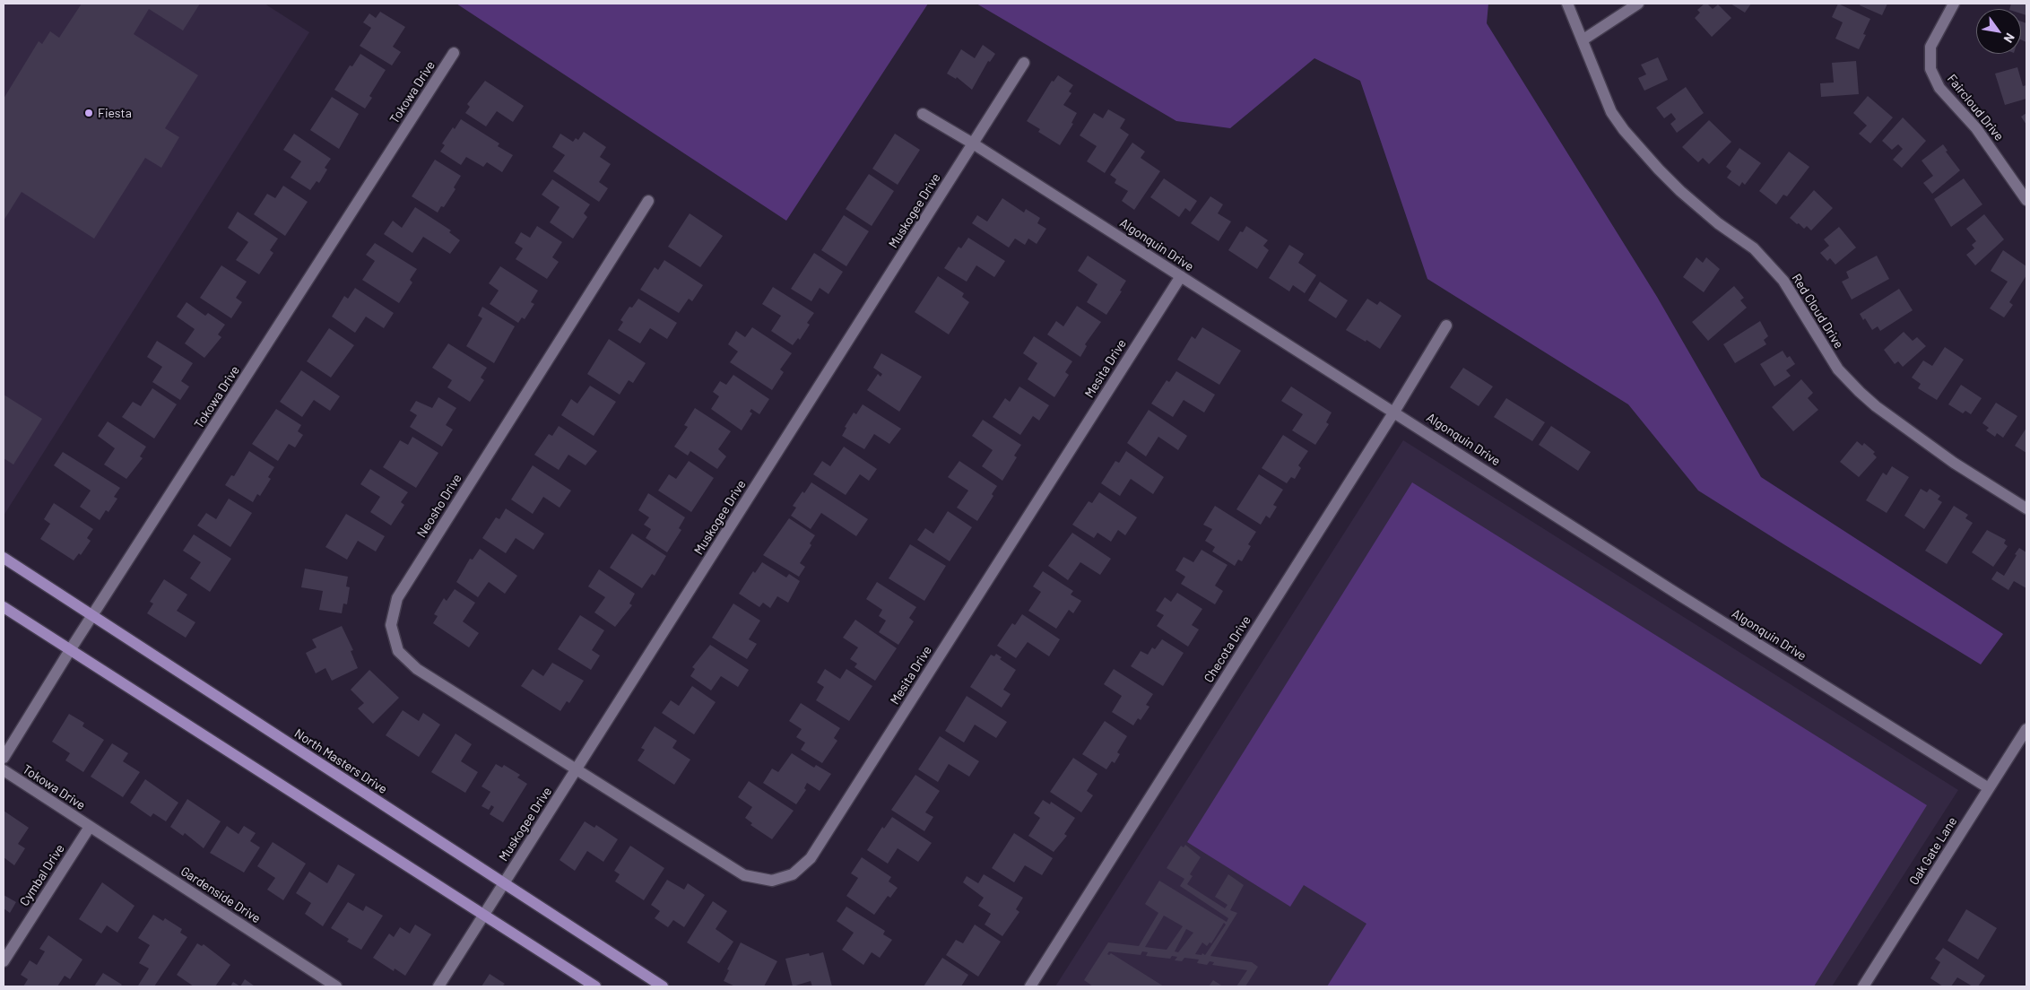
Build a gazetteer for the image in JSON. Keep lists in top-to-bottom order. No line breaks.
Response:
{"streets":{"main road":["North Masters Drive"],"street":["Tokowa Drive","Faircloud Drive","Muskogee Drive","Algonquin Drive","Red Cloud Drive","Mesita Drive","Neosho Drive","Checota Drive","Oak Gate Lane","Cymbal Drive","Gardenside Drive"]},"crossings":[["Tokowa Drive","North Masters Drive"],["Tokowa Drive","Cymbal Drive"],["Tokowa Drive","Gardenside Drive"],["Muskogee Drive","Algonquin Drive"],["Muskogee Drive","Mesita Drive"],["Muskogee Drive","Neosho Drive"],["Muskogee Drive","North Masters Drive"],["Algonquin Drive","Mesita Drive"],["Algonquin Drive","Checota Drive"],["Algonquin Drive","Oak Gate Lane"],["Mesita Drive","Neosho Drive"],["Cymbal Drive","Gardenside Drive"]],"places":["Fiesta"],"north":"bottom right"}
